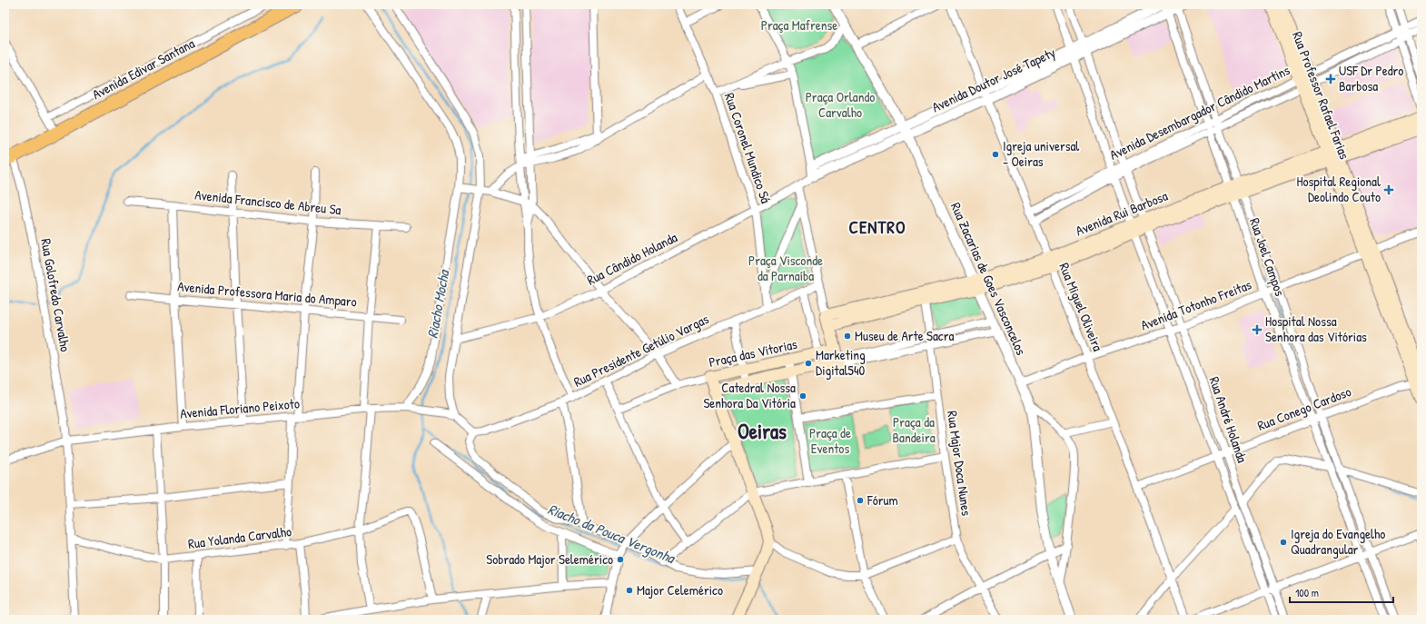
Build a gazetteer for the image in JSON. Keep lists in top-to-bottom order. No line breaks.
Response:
{"streets":{"highway":["Avenida Edivar Santana"],"main road":["Rua Professor Rafael Farias","Avenida Rui Barbosa","Praça das Vitorias"],"street":["Avenida Doutor José Tapety","Avenida Desembargador Cândido Martins","Rua Coronel Mundico Sá","Avenida Francisco de Abreu Sa","Rua Joel Campos","Rua Cândido Holanda","Rua Zacarias de Goes Vasconcelos","Avenida Professora Maria do Amparo","Rua Golofredo Carvalho","Avenida Totonho Freitas","Rua Miguel Oliveira","Rua Presidente Getúlio Vargas","Avenida Floriano Peixoto","Rua Conego Cardoso","Rua André Holanda","Rua Major Doca Nunes","Rua Yolanda Carvalho"]},"crossings":[["Avenida Edivar Santana","Rua Golofredo Carvalho"],["Avenida Doutor José Tapety","Rua Joel Campos"],["Avenida Doutor José Tapety","Rua Cândido Holanda"],["Avenida Doutor José Tapety","Rua Zacarias de Goes Vasconcelos"],["Avenida Doutor José Tapety","Rua Miguel Oliveira"],["Avenida Doutor José Tapety","Rua André Holanda"],["Rua Professor Rafael Farias","Avenida Desembargador Cândido Martins"],["Rua Professor Rafael Farias","Avenida Rui Barbosa"],["Rua Professor Rafael Farias","Avenida Totonho Freitas"],["Rua Professor Rafael Farias","Rua Conego Cardoso"],["Avenida Desembargador Cândido Martins","Rua Joel Campos"],["Avenida Desembargador Cândido Martins","Rua Miguel Oliveira"],["Avenida Desembargador Cândido Martins","Rua André Holanda"],["Rua Coronel Mundico Sá","Rua Cândido Holanda"],["Rua Coronel Mundico Sá","Rua Presidente Getúlio Vargas"],["Avenida Rui Barbosa","Rua Joel Campos"],["Avenida Rui Barbosa","Rua Zacarias de Goes Vasconcelos"],["Avenida Rui Barbosa","Rua Miguel Oliveira"],["Avenida Rui Barbosa","Rua André Holanda"],["Avenida Rui Barbosa","Rua Major Doca Nunes"],["Rua Joel Campos","Avenida Totonho Freitas"],["Rua Joel Campos","Rua Conego Cardoso"],["Rua Zacarias de Goes Vasconcelos","Avenida Totonho Freitas"],["Rua Golofredo Carvalho","Avenida Floriano Peixoto"],["Rua Golofredo Carvalho","Rua Yolanda Carvalho"],["Avenida Totonho Freitas","Rua Miguel Oliveira"],["Avenida Totonho Freitas","Rua André Holanda"],["Rua Miguel Oliveira","Rua Conego Cardoso"],["Rua Presidente Getúlio Vargas","Avenida Floriano Peixoto"],["Rua Conego Cardoso","Rua André Holanda"]],"districts":["CENTRO","Oeiras"],"water":["Riacho Mocha","Riacho da Pouca Vergonha"],"parks":["Praça Mafrense","Praça Orlando Carvalho","Praça Visconde da Parnaíba","Praça da Bandeira","Praça de Eventos"],"places":{"health":["USF Dr Pedro Barbosa","Hospital Regional Deolindo Couto","Hospital Nossa Senhora das Vitórias"],"other":["Igreja universal - Oeiras","Museu de Arte Sacra","Marketing Digital540","Catedral Nossa Senhora Da Vitória","Fórum","Igreja do Evangelho Quadrangular","Sobrado Major Selemérico","Major Celemérico"]},"scale_bar":"100 m"}
